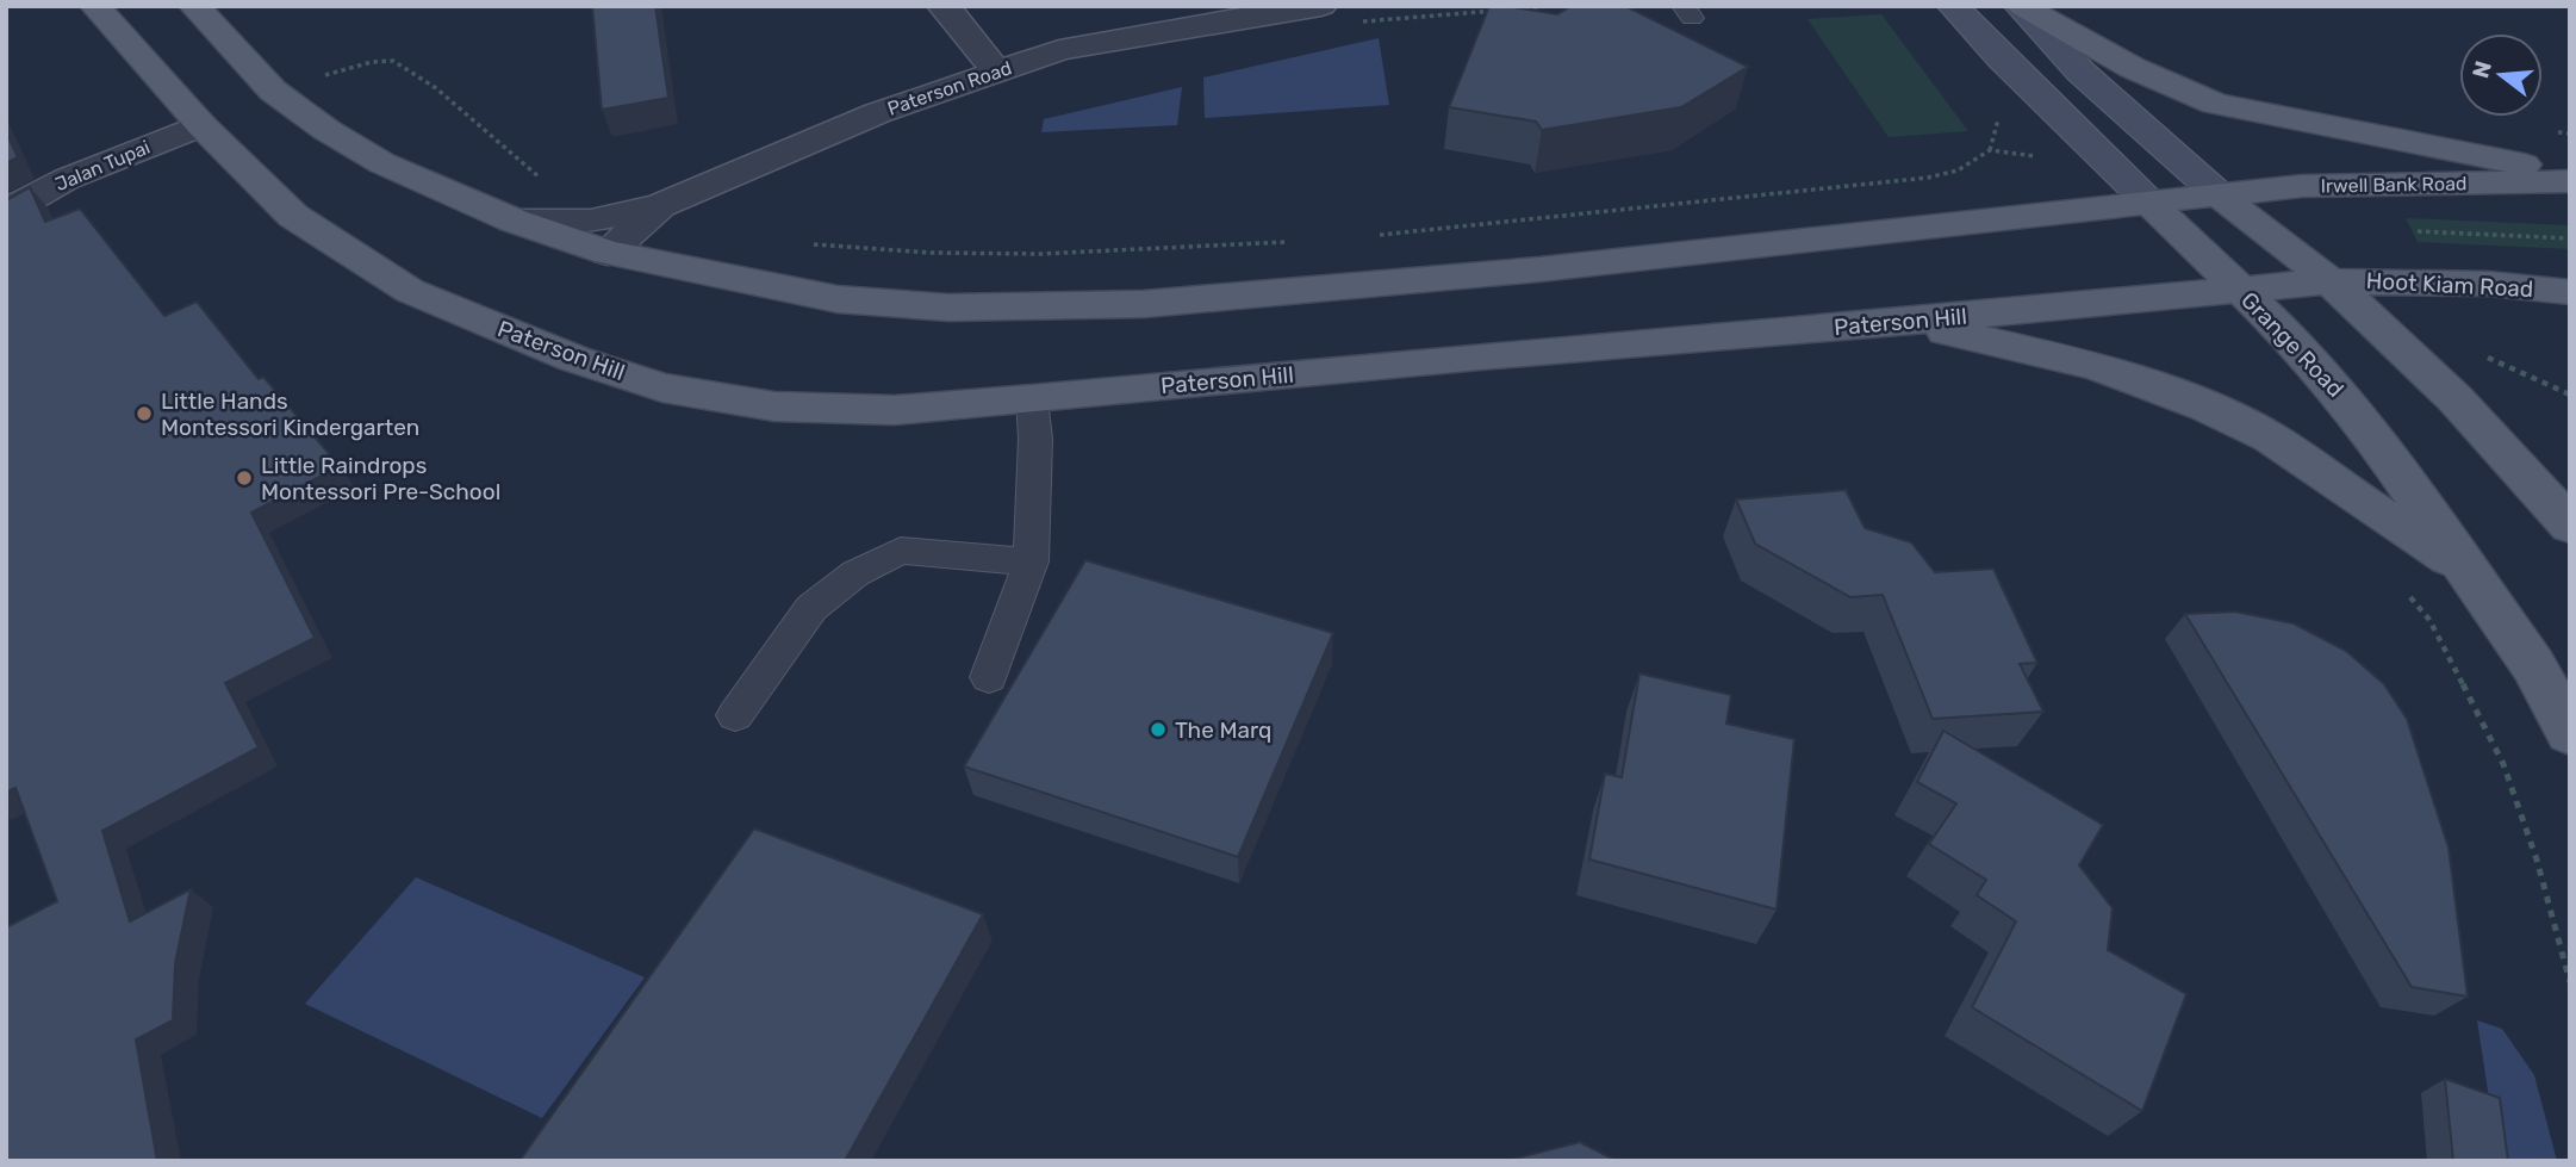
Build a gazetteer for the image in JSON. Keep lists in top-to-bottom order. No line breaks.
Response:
{"streets":{"main road":["Irwell Bank Road","Hoot Kiam Road","Paterson Hill","Grange Road"],"street":["Paterson Road","Jalan Tupai"]},"crossings":[["Jalan Tupai","Paterson Hill"],["Hoot Kiam Road","Paterson Hill"],["Paterson Hill","Grange Road"]],"places":["Little Hands Montessori Kindergarten","Little Raindrops Montessori Pre-School","The Marq"],"north":"left"}
